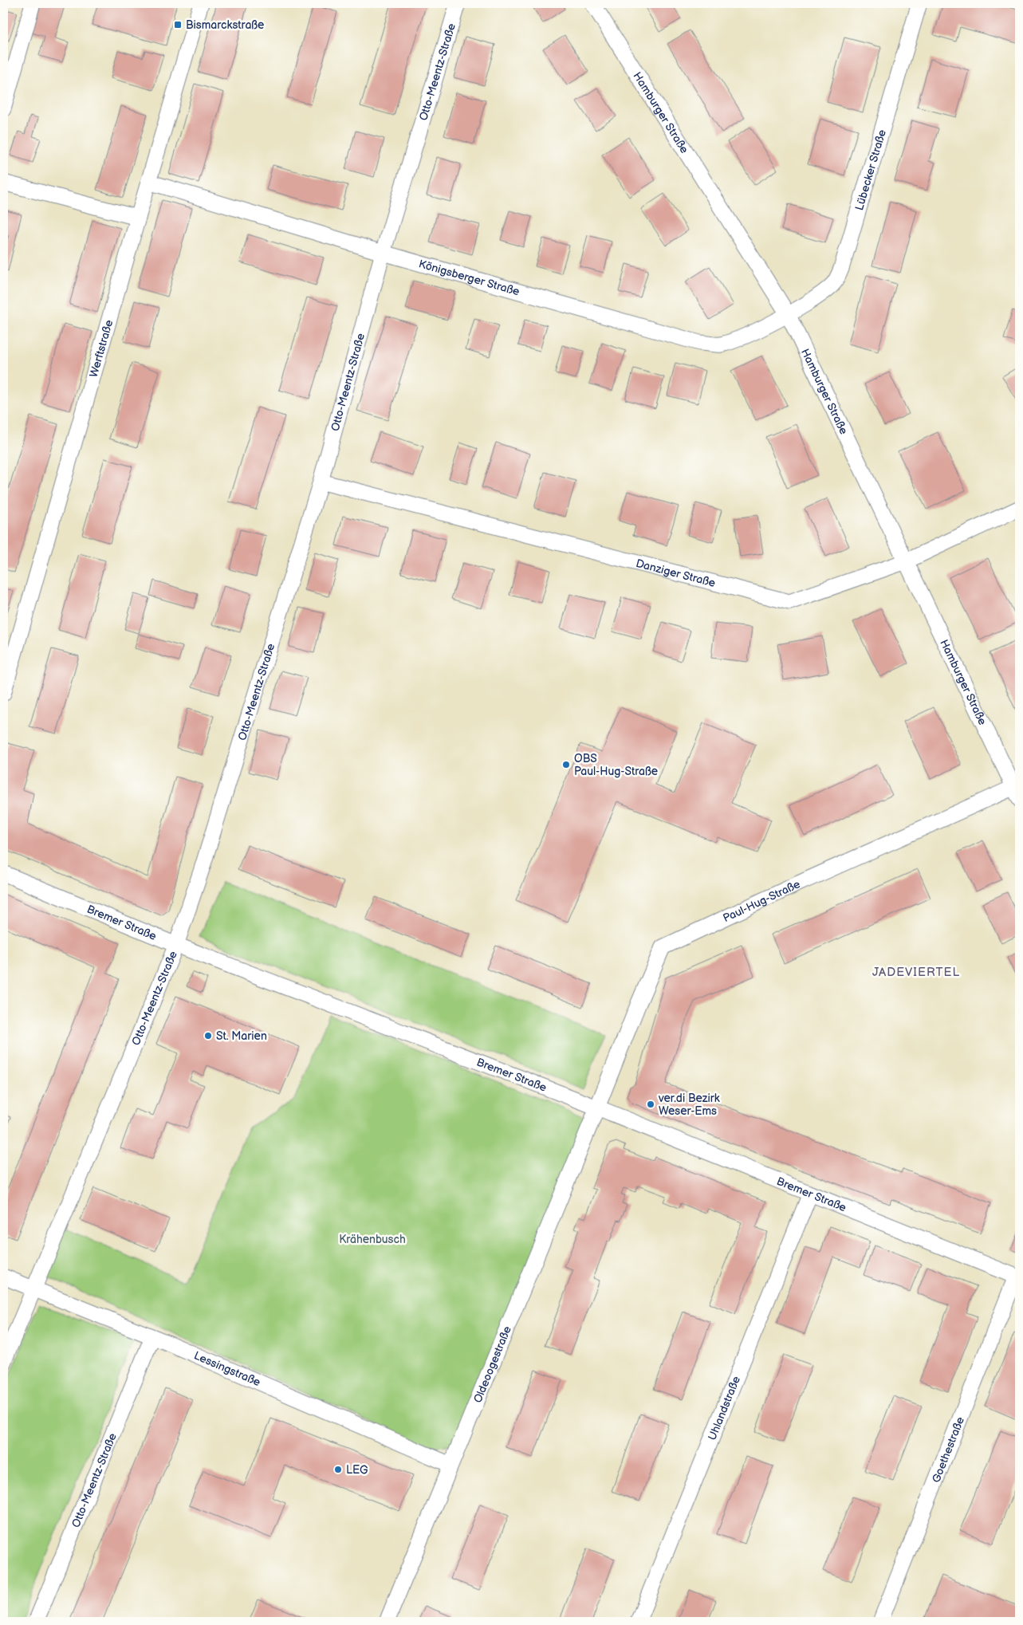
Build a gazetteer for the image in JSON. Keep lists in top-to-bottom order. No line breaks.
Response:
{"streets":{"street":["Otto-Meentz-Straße","Hamburger Straße","Lübecker Straße","Königsberger Straße","Werftstraße","Danziger Straße","Paul-Hug-Straße","Bremer Straße","Oldeoogestraße","Lessingstraße","Uhlandstraße","Goethestraße"]},"crossings":[["Otto-Meentz-Straße","Königsberger Straße"],["Otto-Meentz-Straße","Danziger Straße"],["Otto-Meentz-Straße","Bremer Straße"],["Otto-Meentz-Straße","Lessingstraße"],["Hamburger Straße","Lübecker Straße"],["Hamburger Straße","Königsberger Straße"],["Hamburger Straße","Danziger Straße"],["Hamburger Straße","Paul-Hug-Straße"],["Lübecker Straße","Königsberger Straße"],["Königsberger Straße","Werftstraße"],["Paul-Hug-Straße","Bremer Straße"],["Paul-Hug-Straße","Oldeoogestraße"],["Bremer Straße","Oldeoogestraße"],["Bremer Straße","Uhlandstraße"],["Bremer Straße","Goethestraße"],["Oldeoogestraße","Lessingstraße"]],"districts":["JADEVIERTEL"],"parks":["Krähenbusch"],"places":{"transit":["Bismarckstraße"],"other":["OBS Paul-Hug-Straße","St. Marien","ver.di Bezirk Weser-Ems","LEG"]}}
